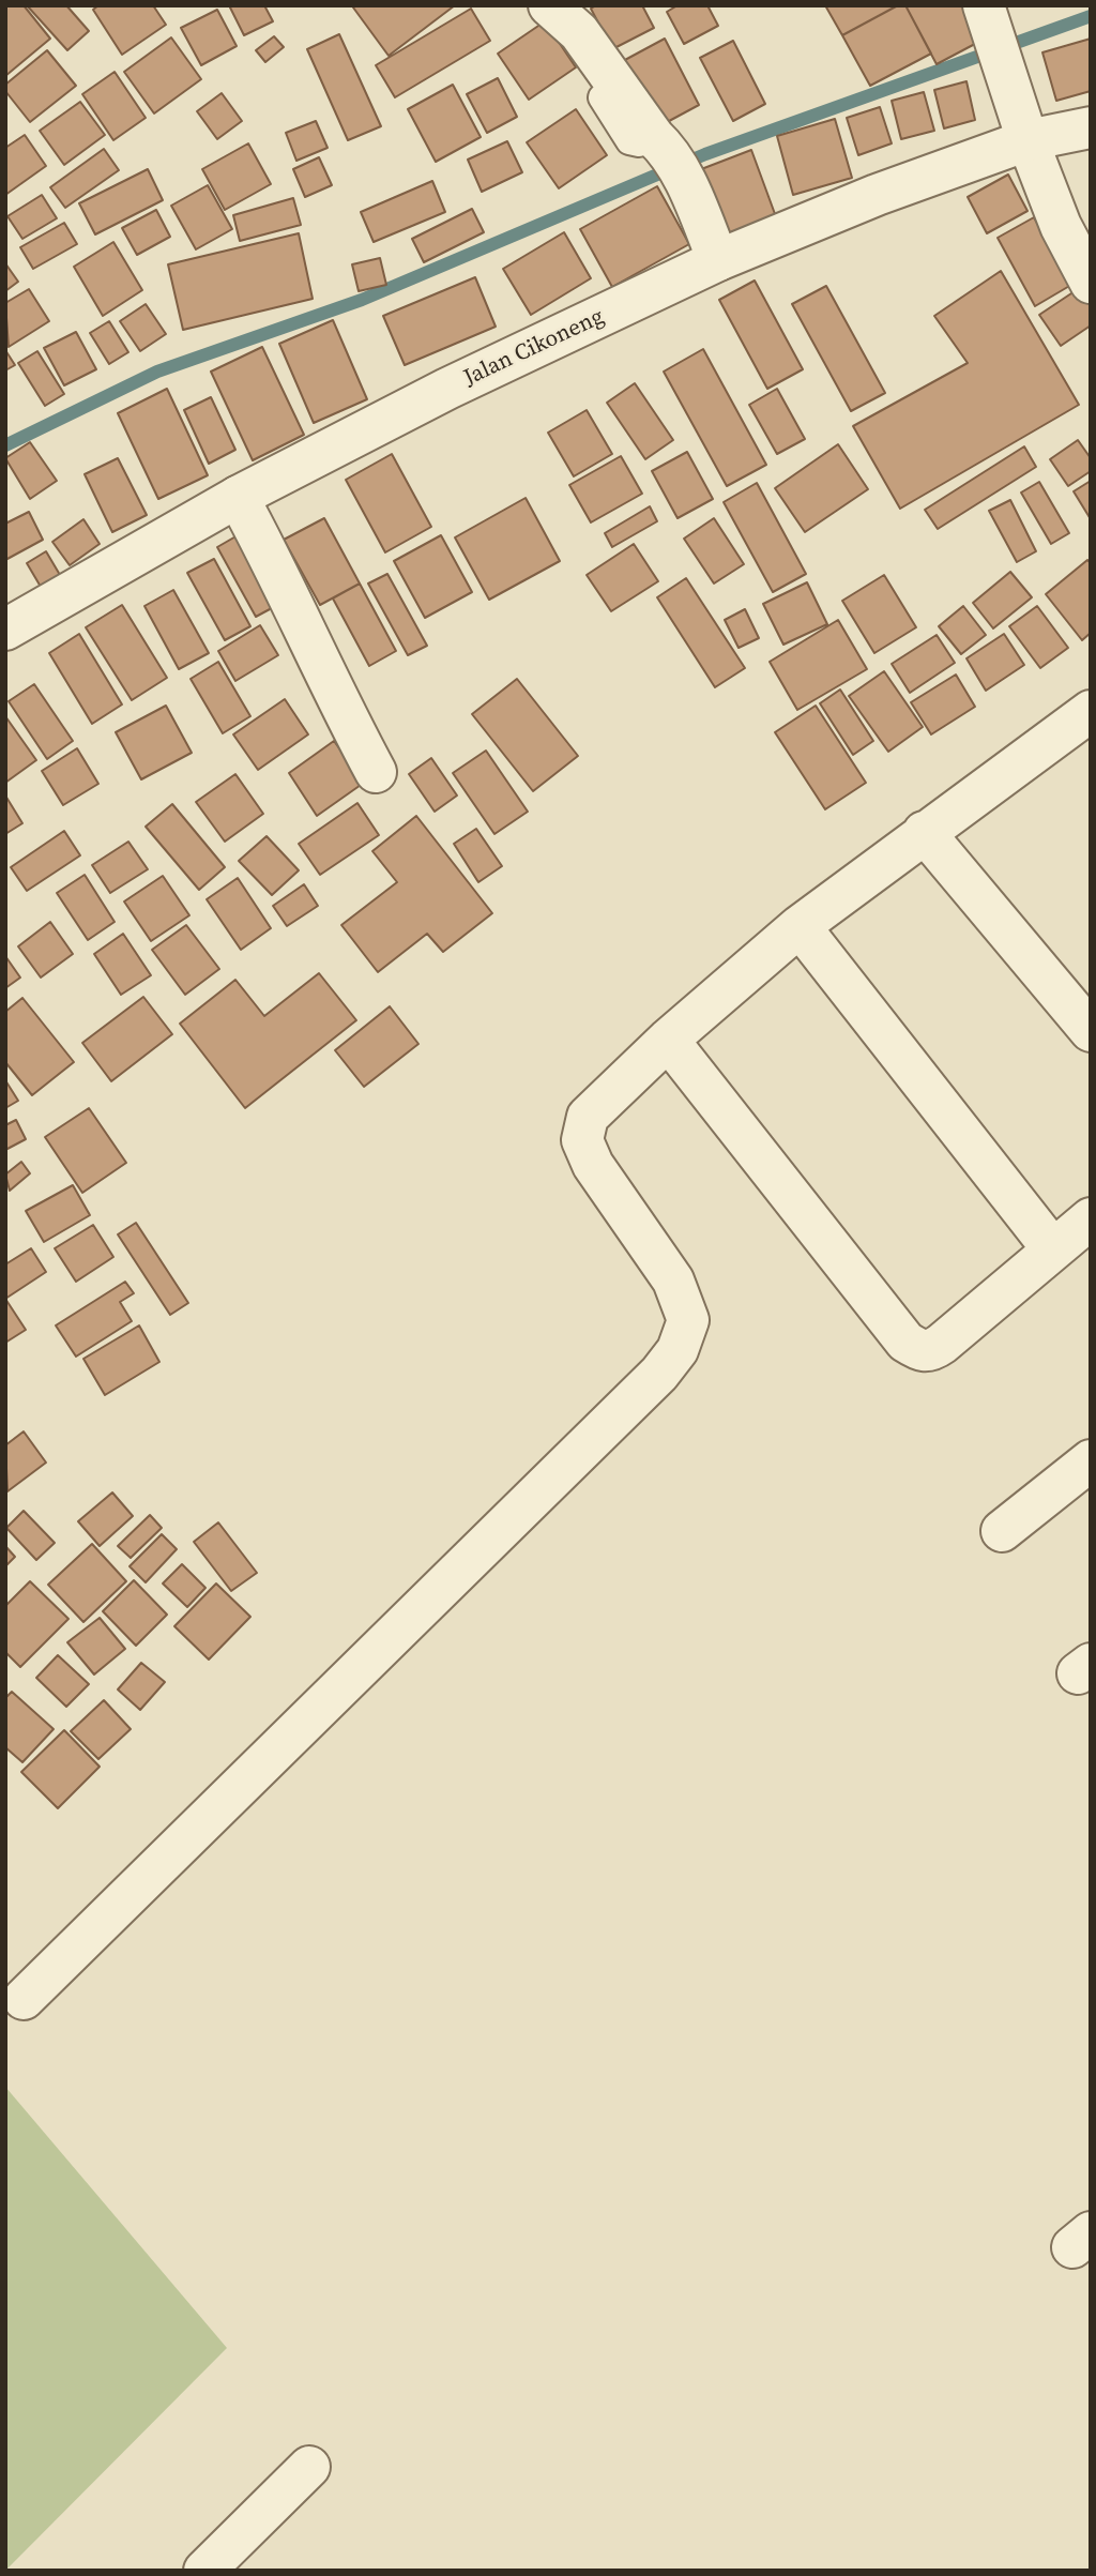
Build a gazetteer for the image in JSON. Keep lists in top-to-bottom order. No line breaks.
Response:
{"streets":{"street":["Jalan Cikoneng"]}}
